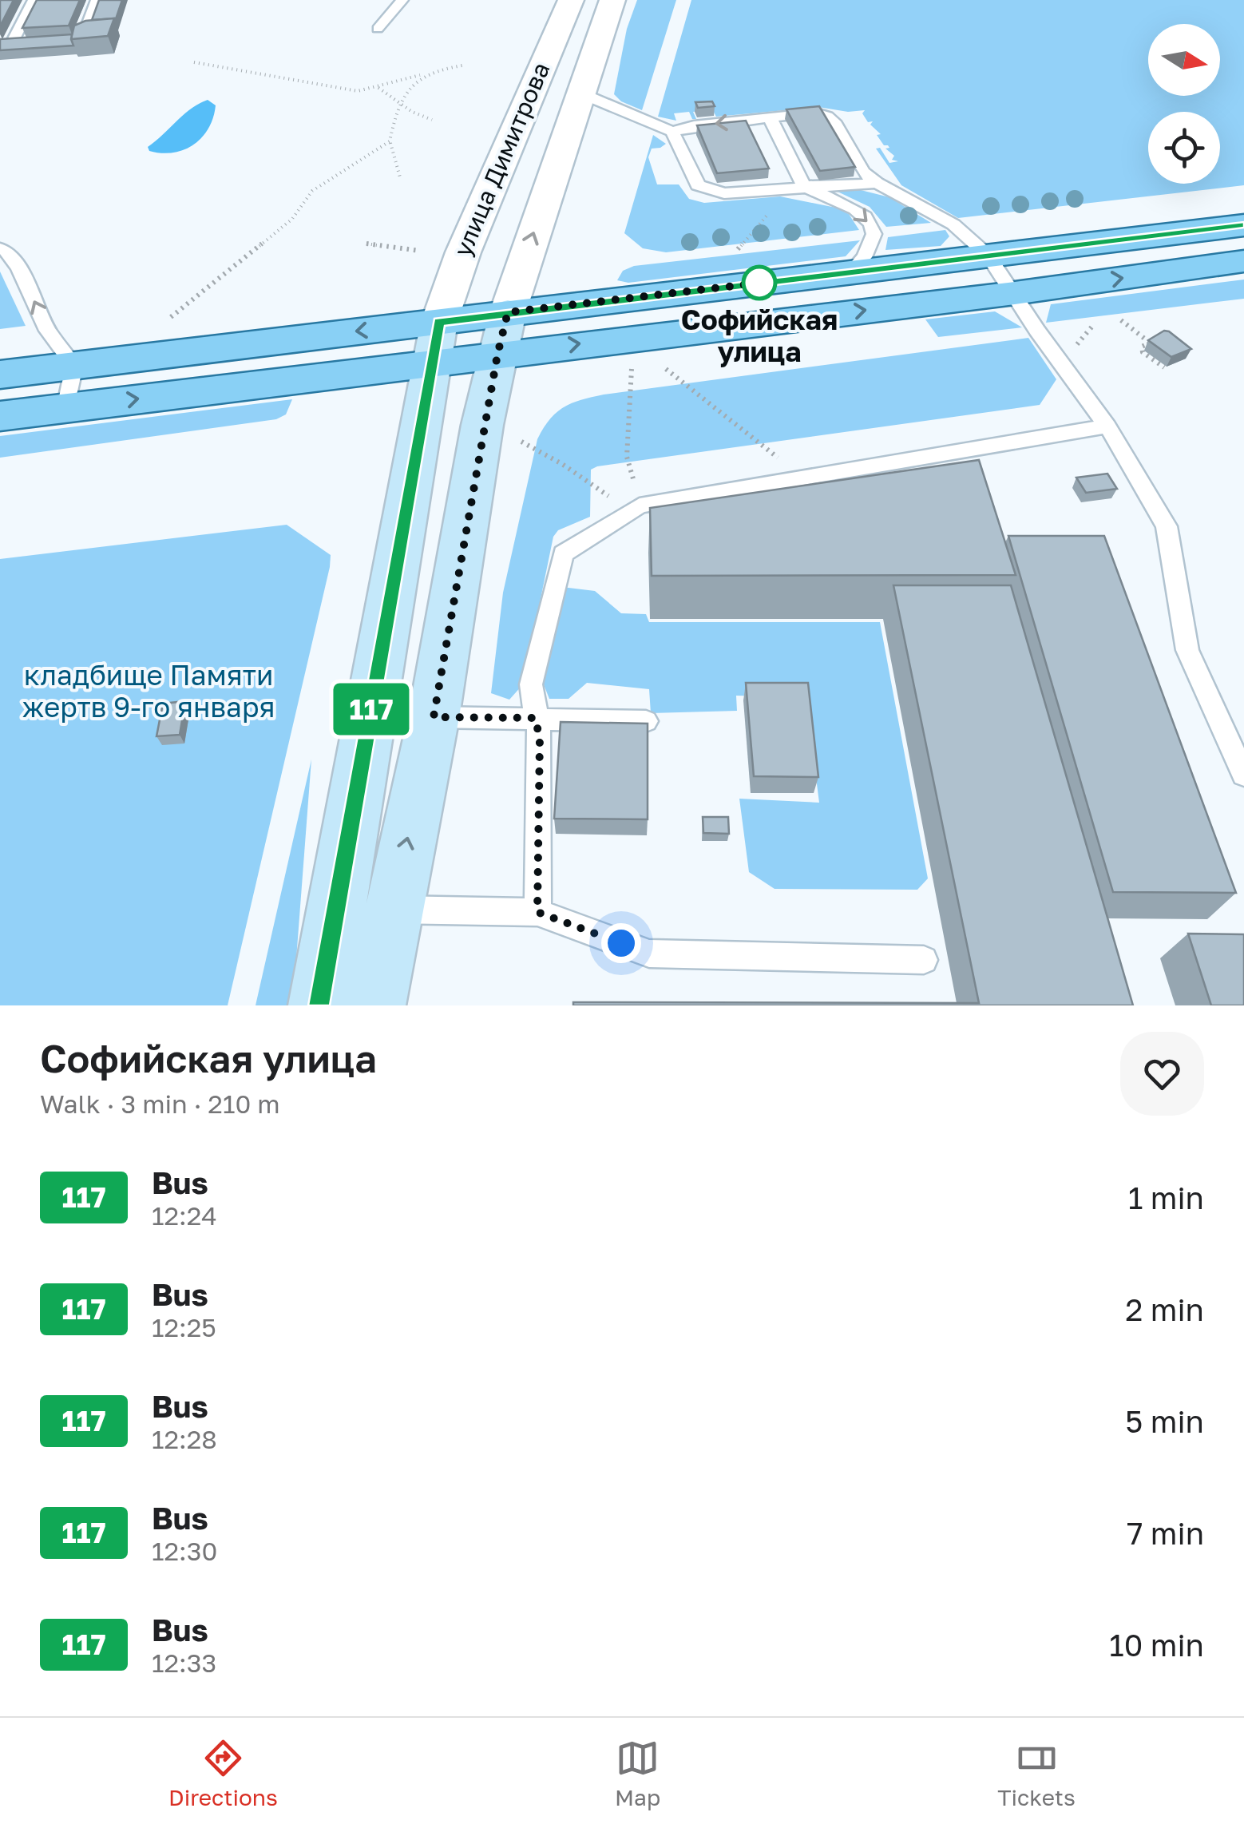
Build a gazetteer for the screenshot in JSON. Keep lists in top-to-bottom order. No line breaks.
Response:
{"streets":{"street":["улица Димитрова"]},"parks":["кладбище Памяти жертв 9-го января"],"places":["Софийская улица"],"lines":["bus line 117"],"north":"right","page":{"on_map":"117","heading":["Софийская улица","Walk · 3 min · 210 m"],"list":[{"mark":"117","name":"Bus","note":"12:24","value":"1 min"},{"mark":"117","name":"Bus","note":"12:25","value":"2 min"},{"mark":"117","name":"Bus","note":"12:28","value":"5 min"},{"mark":"117","name":"Bus","note":"12:30","value":"7 min"},{"mark":"117","name":"Bus","note":"12:33","value":"10 min"}],"tabs":["Directions","Map","Tickets"]}}
